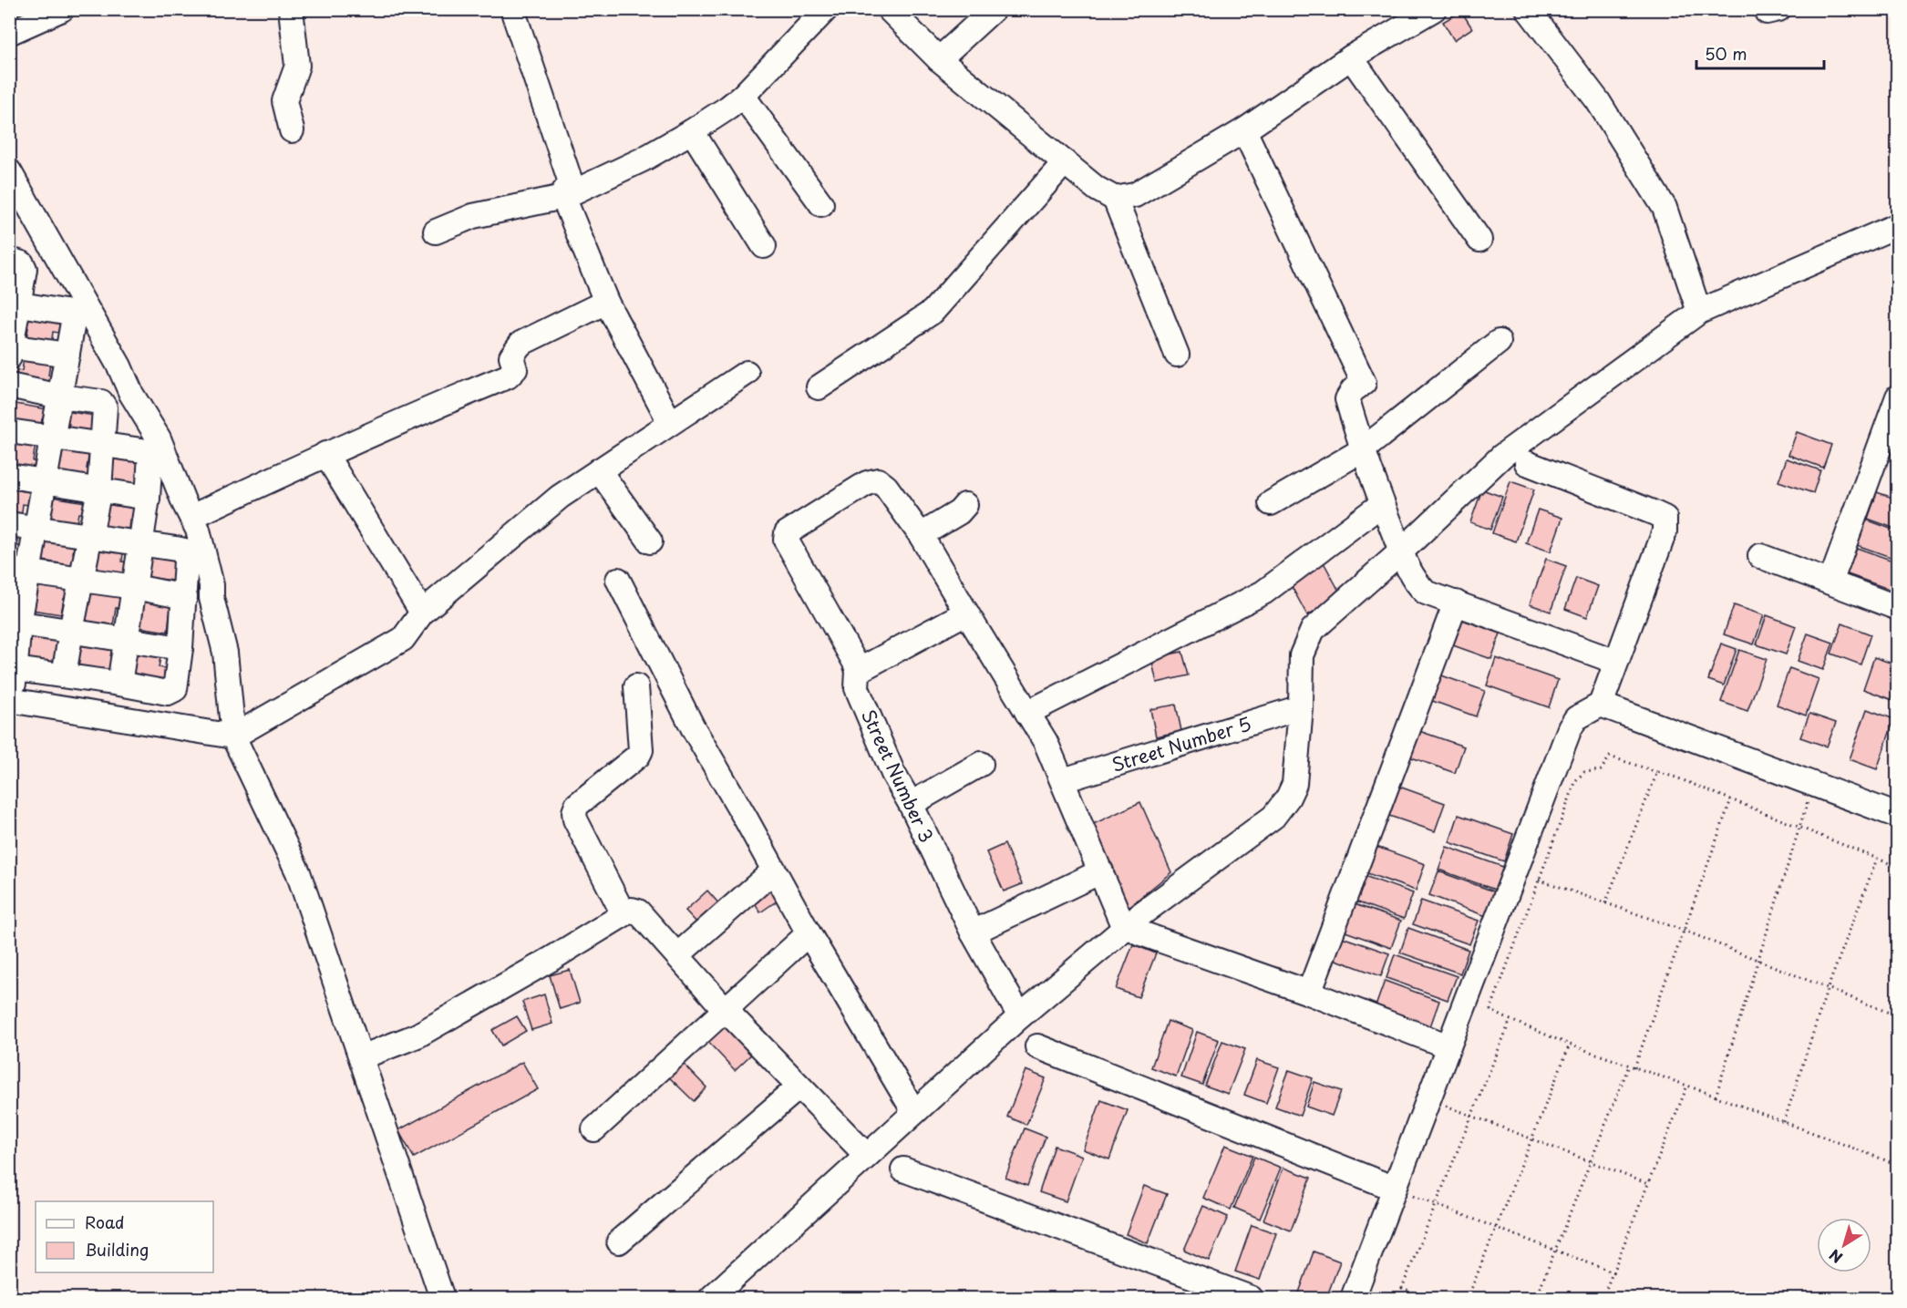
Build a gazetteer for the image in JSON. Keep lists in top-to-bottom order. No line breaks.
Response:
{"streets":{"street":["Street Number 5","Street Number 3"]},"legend":["Road","Building"],"scale_bar":"50 m","north":"bottom left"}
